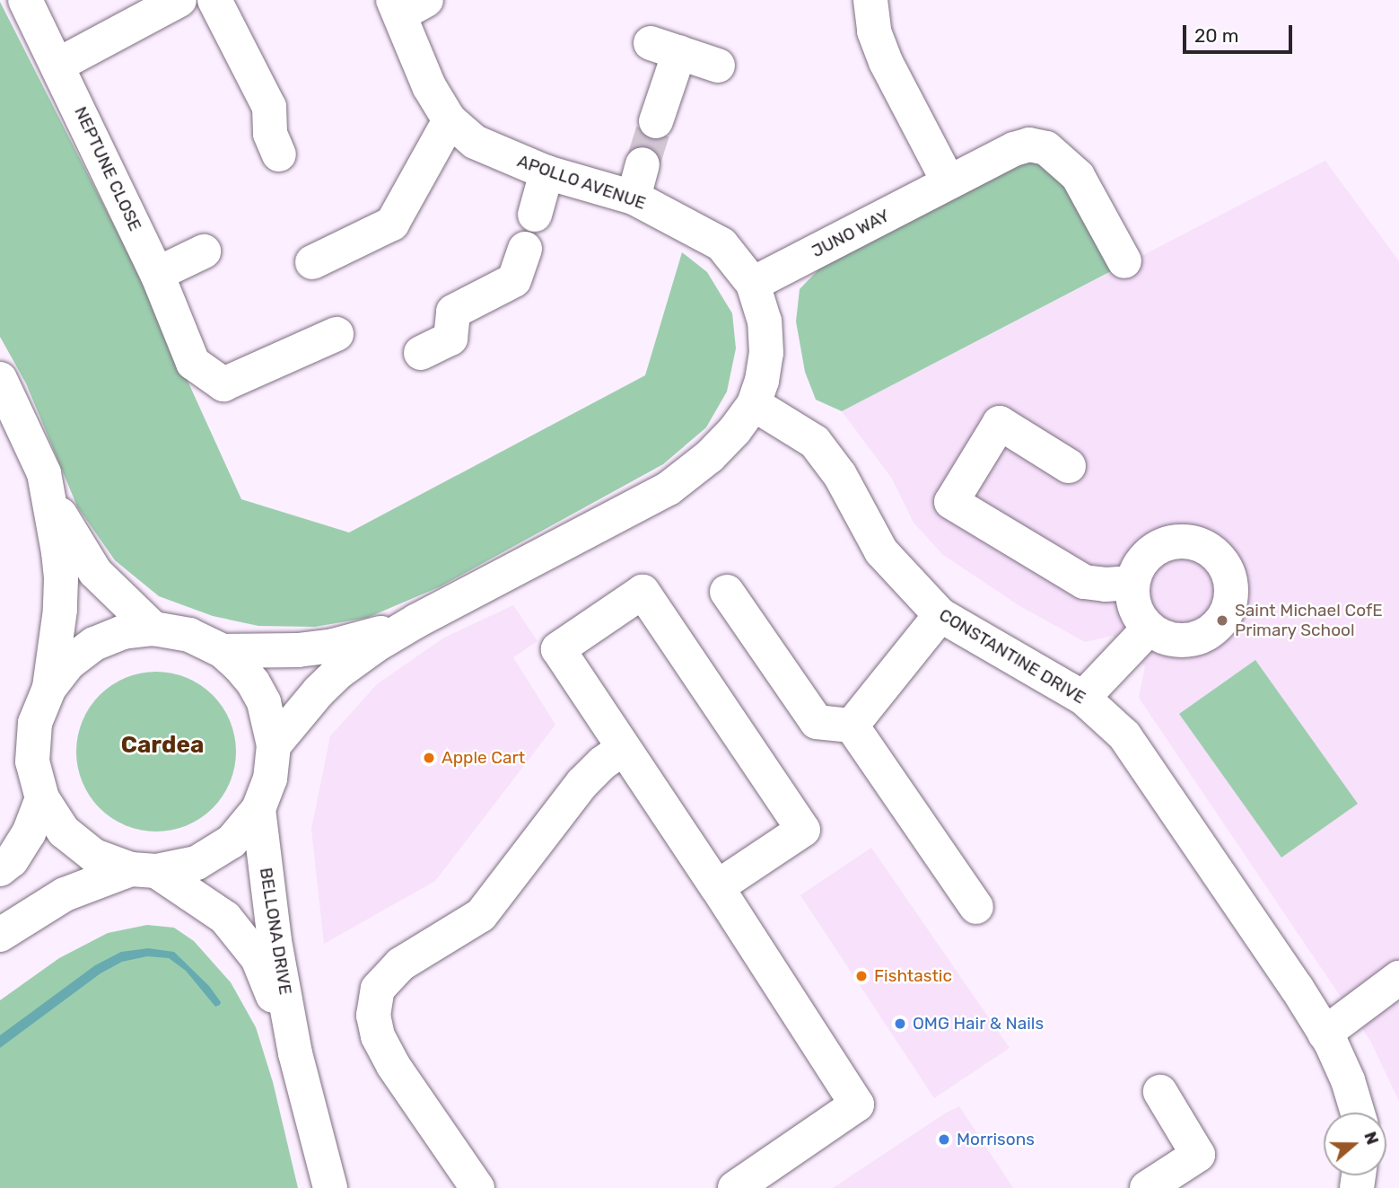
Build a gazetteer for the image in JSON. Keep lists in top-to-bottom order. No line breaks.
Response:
{"streets":{"street":["NEPTUNE CLOSE","APOLLO AVENUE","JUNO WAY","CONSTANTINE DRIVE","BELLONA DRIVE"]},"crossings":[["APOLLO AVENUE","JUNO WAY"],["APOLLO AVENUE","CONSTANTINE DRIVE"]],"districts":["Cardea"],"places":["Saint Michael CofE Primary School","Apple Cart","Fishtastic","OMG Hair & Nails","Morrisons"],"scale_bar":"20 m","north":"right"}
